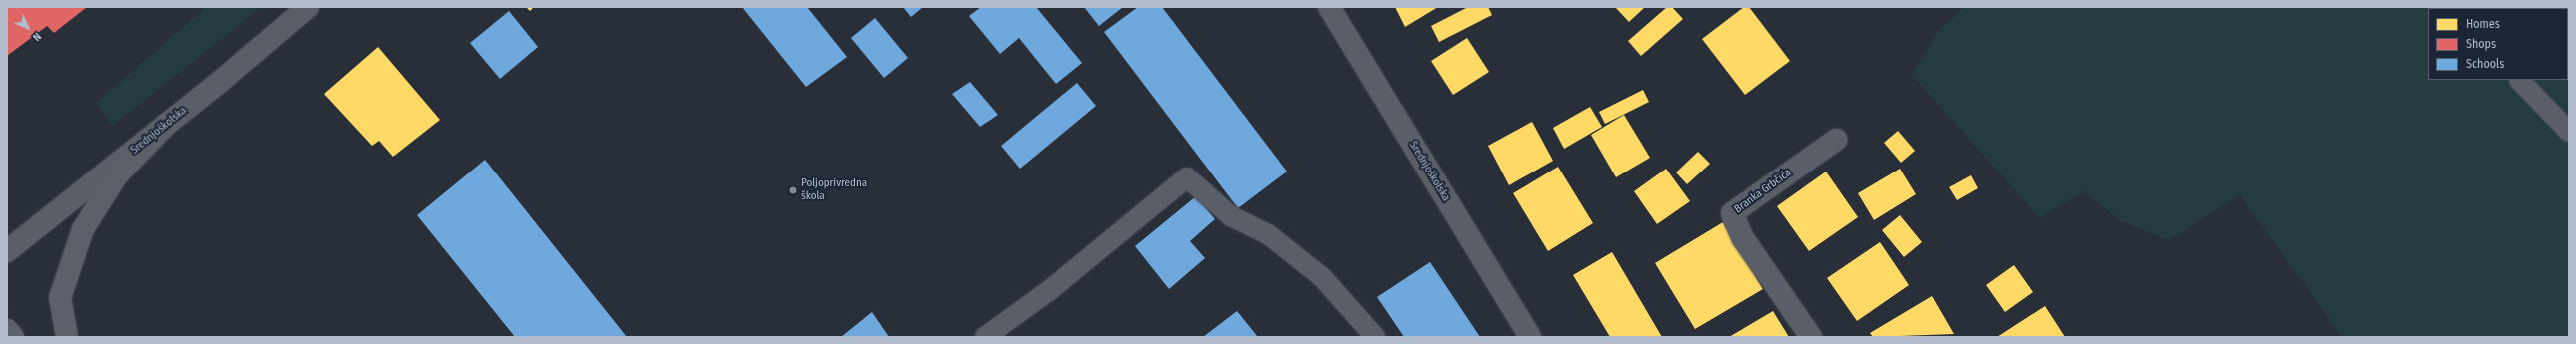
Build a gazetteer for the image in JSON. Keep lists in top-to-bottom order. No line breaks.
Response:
{"streets":{"street":["Srednjoškolska","Branka Grbčića"]},"places":["Poljoprivredna škola"],"legend":["Homes","Shops","Schools"],"north":"bottom right"}
